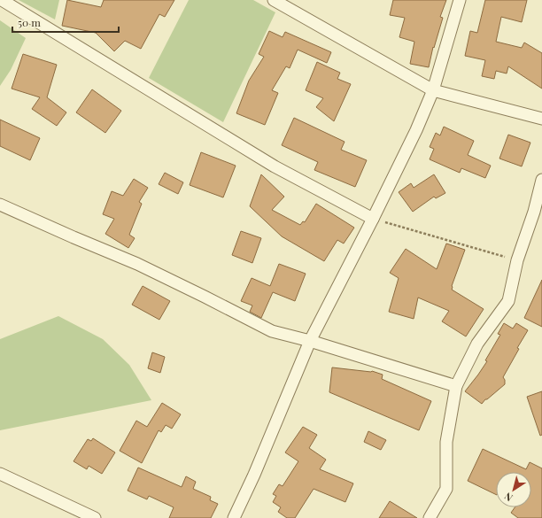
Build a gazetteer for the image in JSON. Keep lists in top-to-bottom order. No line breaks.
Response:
{"scale_bar":"50 m","north":"bottom left"}
